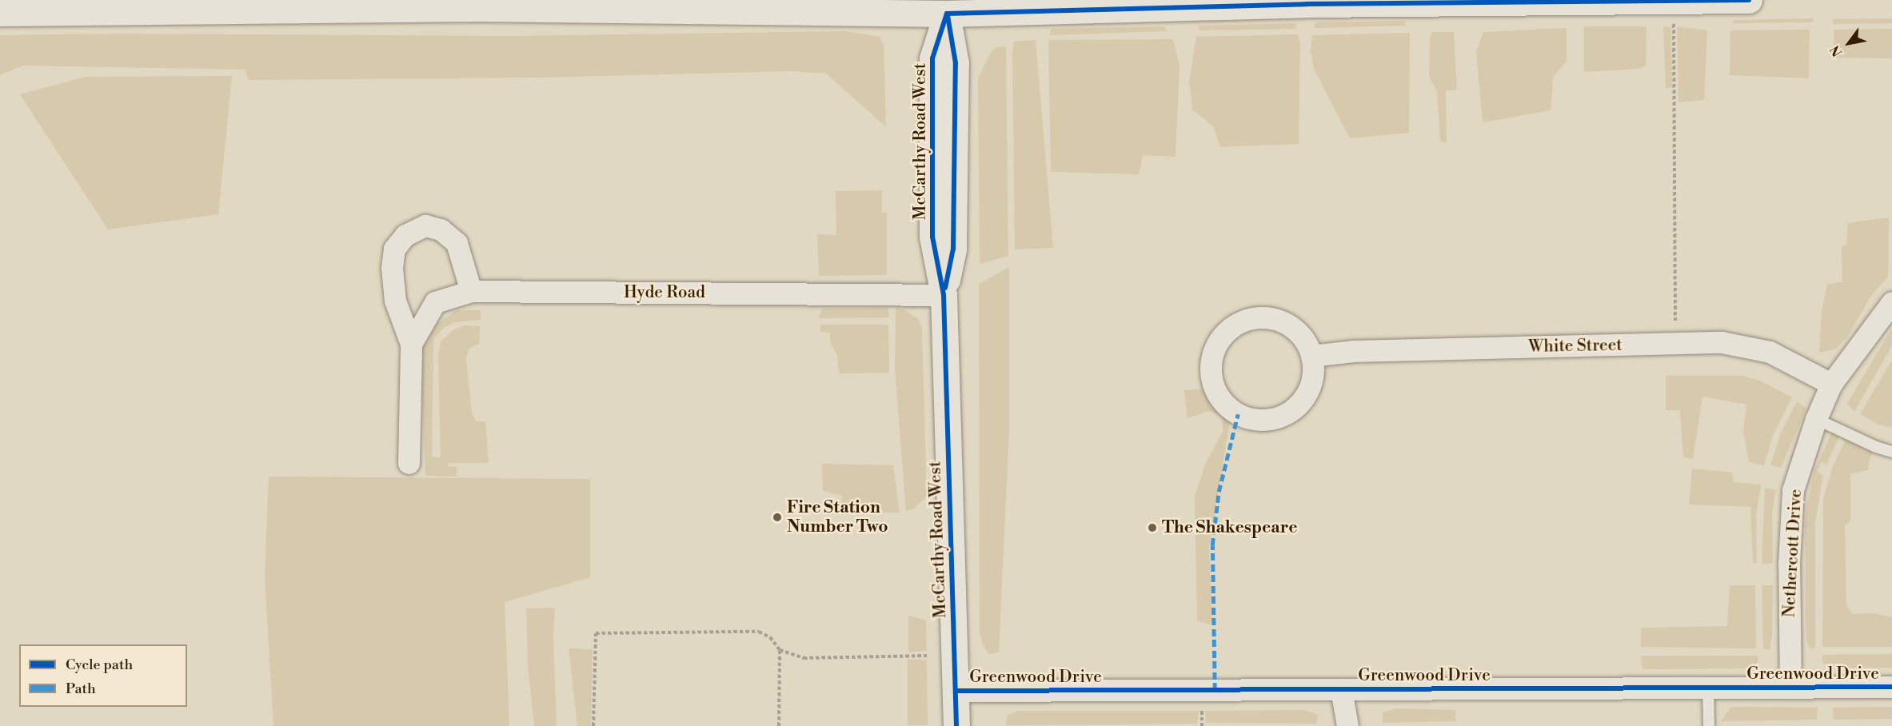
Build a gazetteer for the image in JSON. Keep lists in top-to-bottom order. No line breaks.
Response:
{"streets":{"main road":["McCarthy Road West"],"street":["Hyde Road","White Street","Nethercott Drive","Greenwood Drive"]},"crossings":[["McCarthy Road West","Hyde Road"],["McCarthy Road West","Greenwood Drive"],["White Street","Nethercott Drive"],["Nethercott Drive","Greenwood Drive"]],"places":["Fire Station Number Two","The Shakespeare"],"legend":["Cycle path","Path"],"north":"bottom left"}
